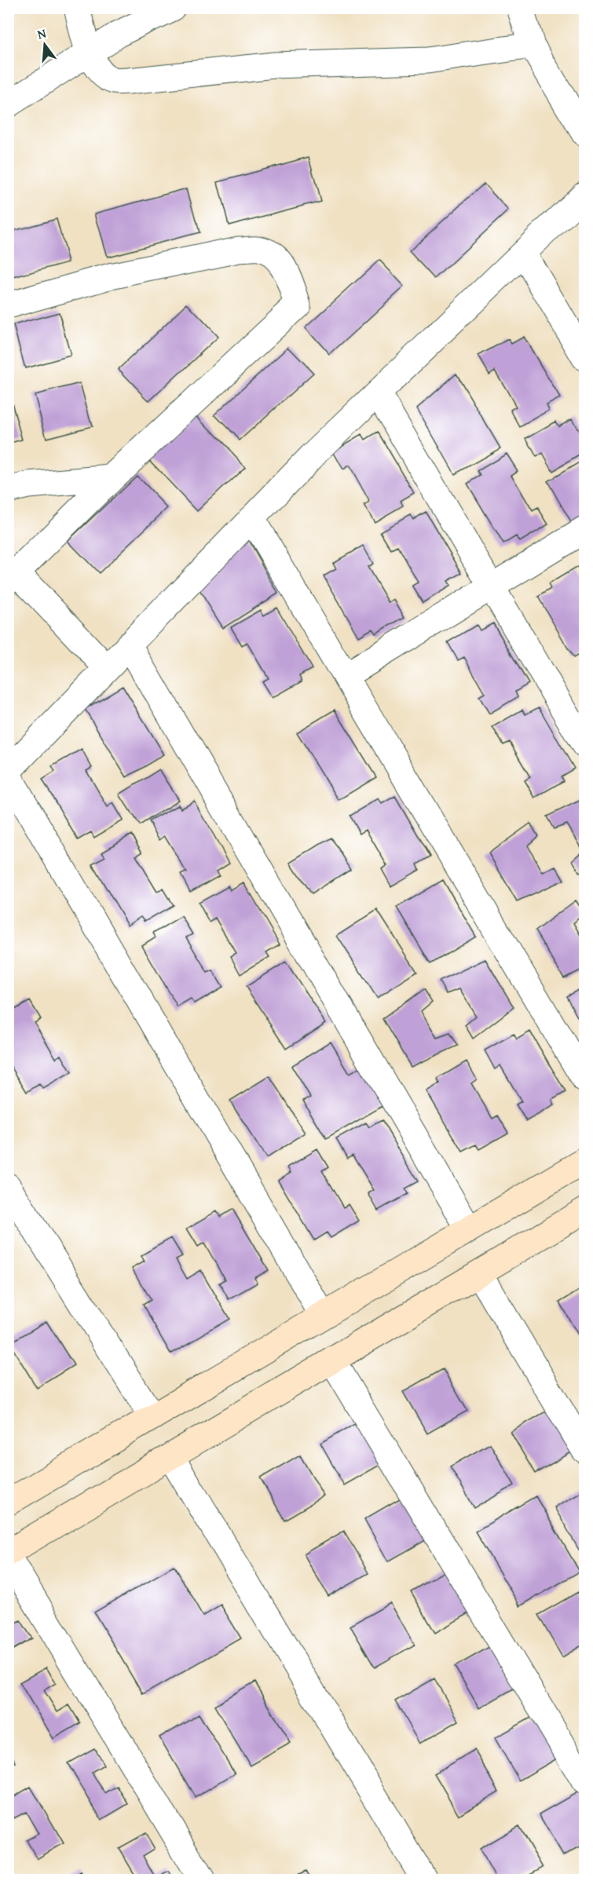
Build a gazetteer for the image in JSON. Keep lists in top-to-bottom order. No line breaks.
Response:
{"north":"top"}
